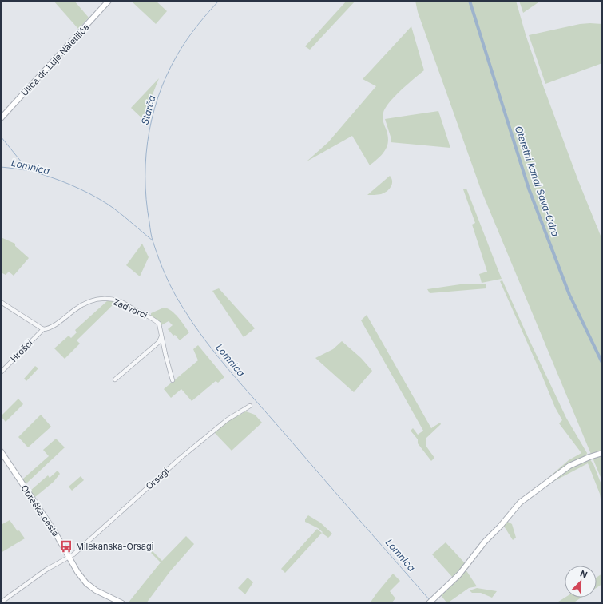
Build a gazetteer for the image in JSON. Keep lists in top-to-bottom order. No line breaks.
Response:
{"streets":{"street":["Ulica dr. Luje Naletilića","Zadvorci","Hrošći","Orsagi","Obreška cesta"]},"crossings":[["Zadvorci","Hrošći"],["Orsagi","Obreška cesta"]],"water":["Starča","Lomnica","Oteretni kanal Sava-Odra"],"places":{"bus stop":["Milekanska-Orsagi"]},"north":"top right"}
